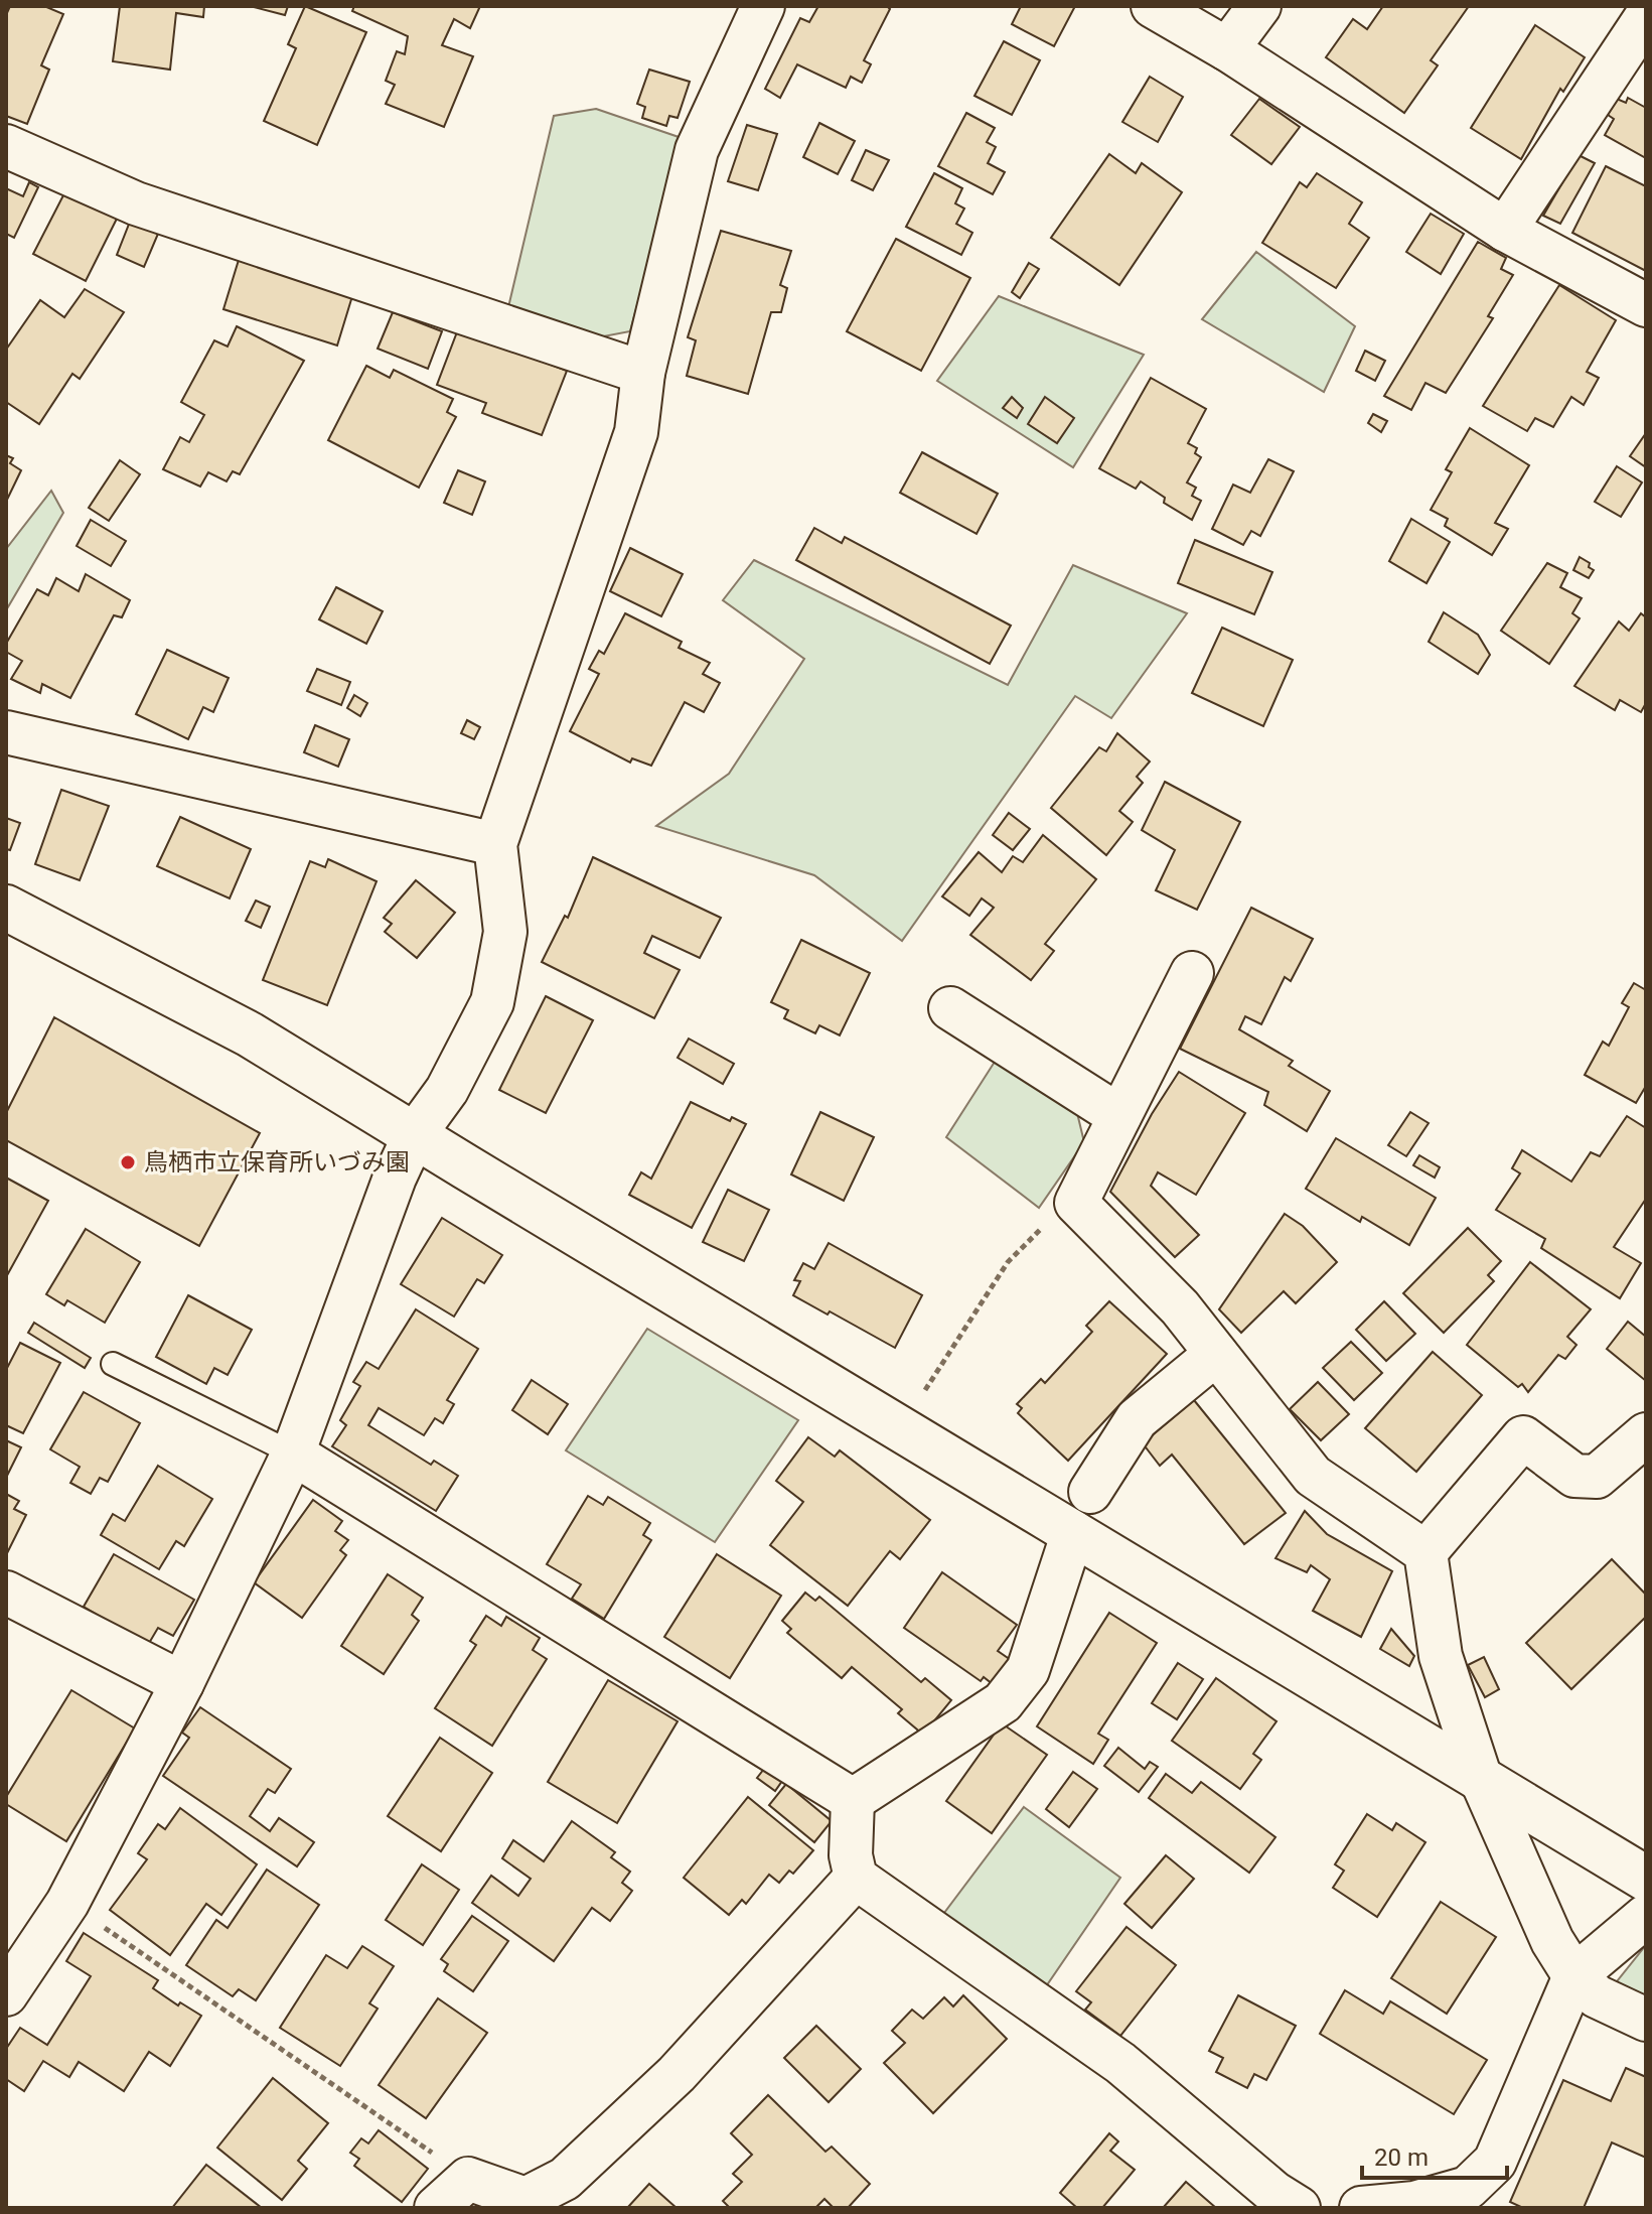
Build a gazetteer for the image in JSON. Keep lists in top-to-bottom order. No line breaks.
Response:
{"places":["鳥栖市立保育所いづみ園"],"scale_bar":"20 m"}
